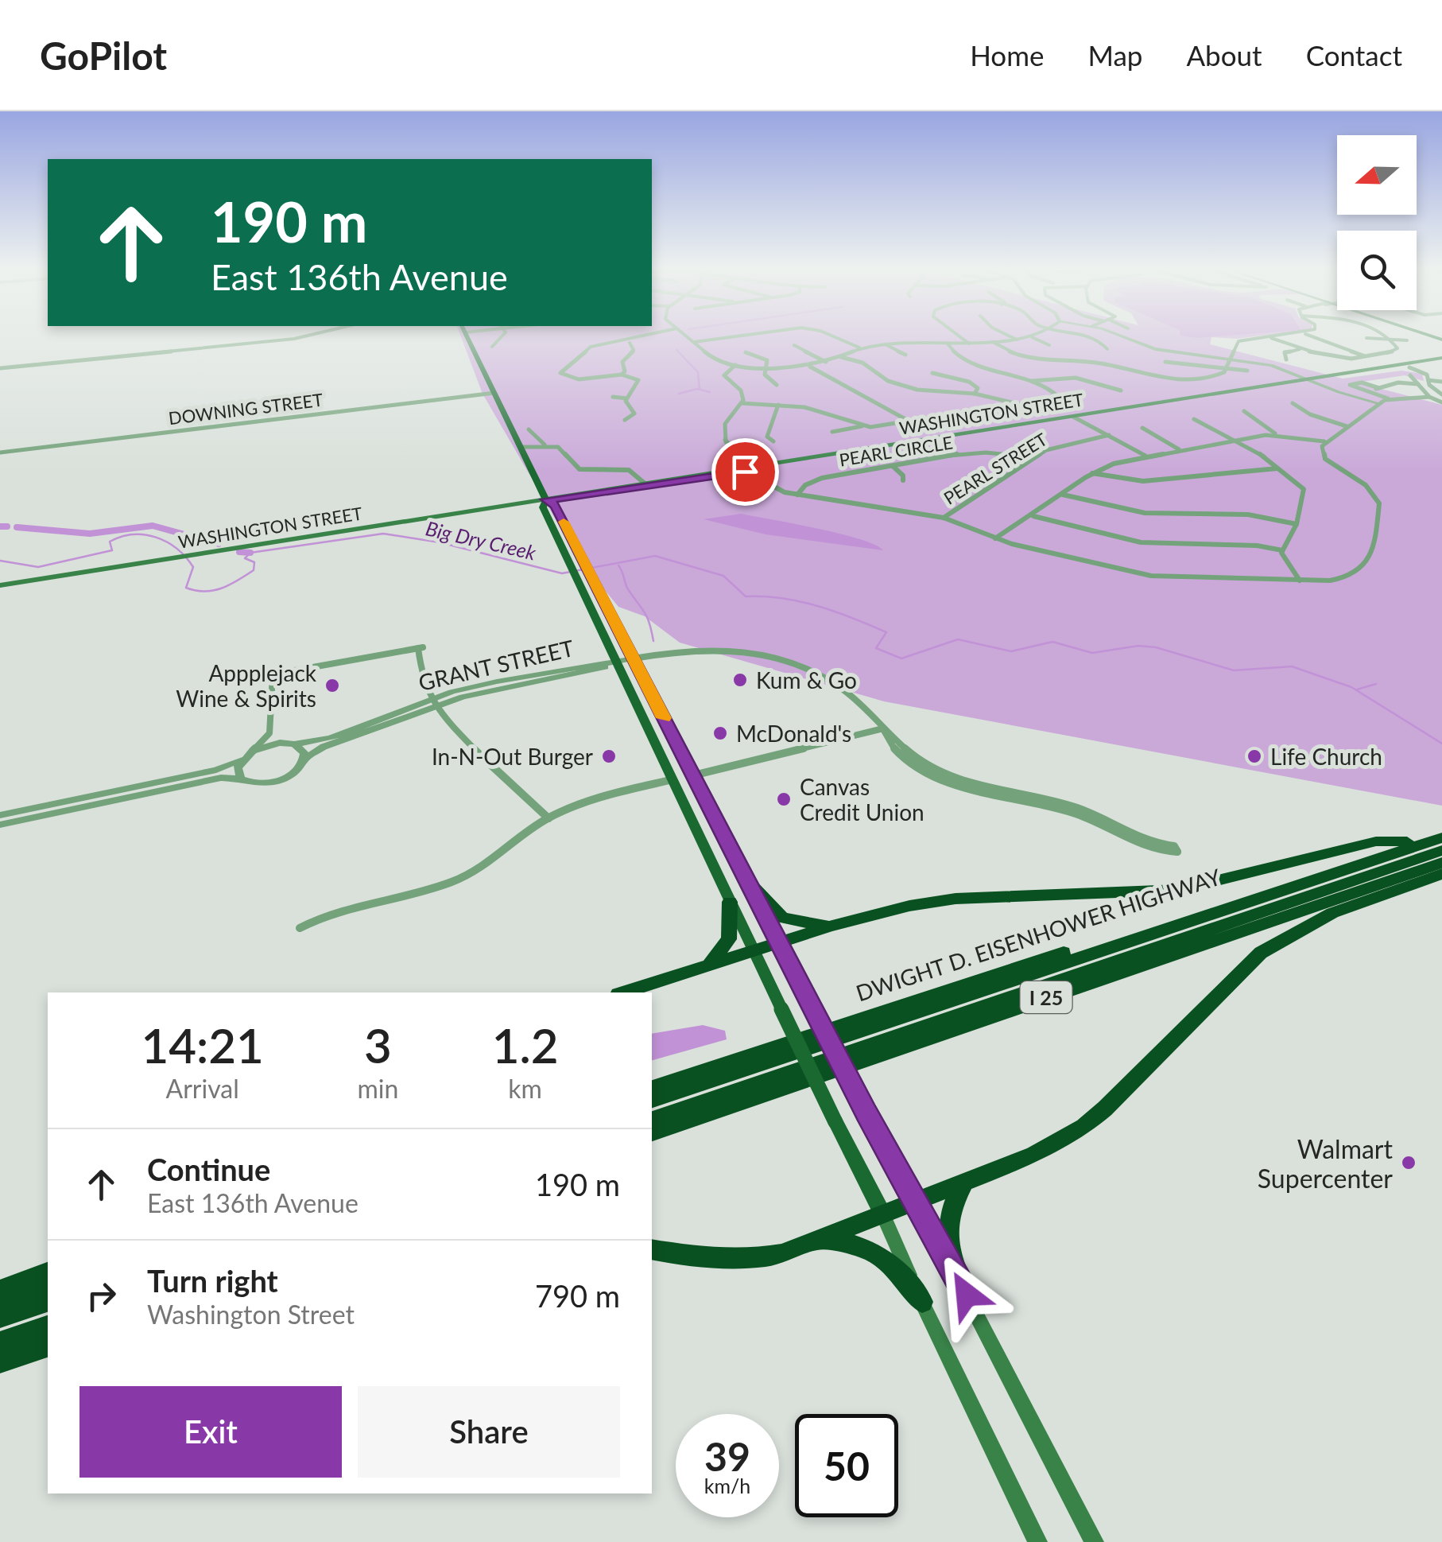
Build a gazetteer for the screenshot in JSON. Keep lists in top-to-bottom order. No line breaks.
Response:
{"streets":{"highway":["DWIGHT D. EISENHOWER HIGHWAY","I 25"],"main road":["WASHINGTON STREET"],"street":["DOWNING STREET","PEARL CIRCLE","PEARL STREET","GRANT STREET"]},"crossings":[["PEARL CIRCLE","PEARL STREET"]],"water":["Big Dry Creek"],"places":["Kum & Go","Appplejack Wine & Spirits","McDonald's","In-N-Out Burger","Life Church","Canvas Credit Union","Walmart Supercenter"],"north":"left","page":{"header":"GoPilot","nav":["Home","Map","About","Contact"],"turn":["190 m","East 136th Avenue"],"eta":["14:21","Arrival","3","min","1.2","km"],"list":[{"name":"Continue","note":"East 136th Avenue","value":"190 m"},{"name":"Turn right","note":"Washington Street","value":"790 m"}],"buttons":["Exit","Share"],"speed":"39 km/h","limit":"50"}}
